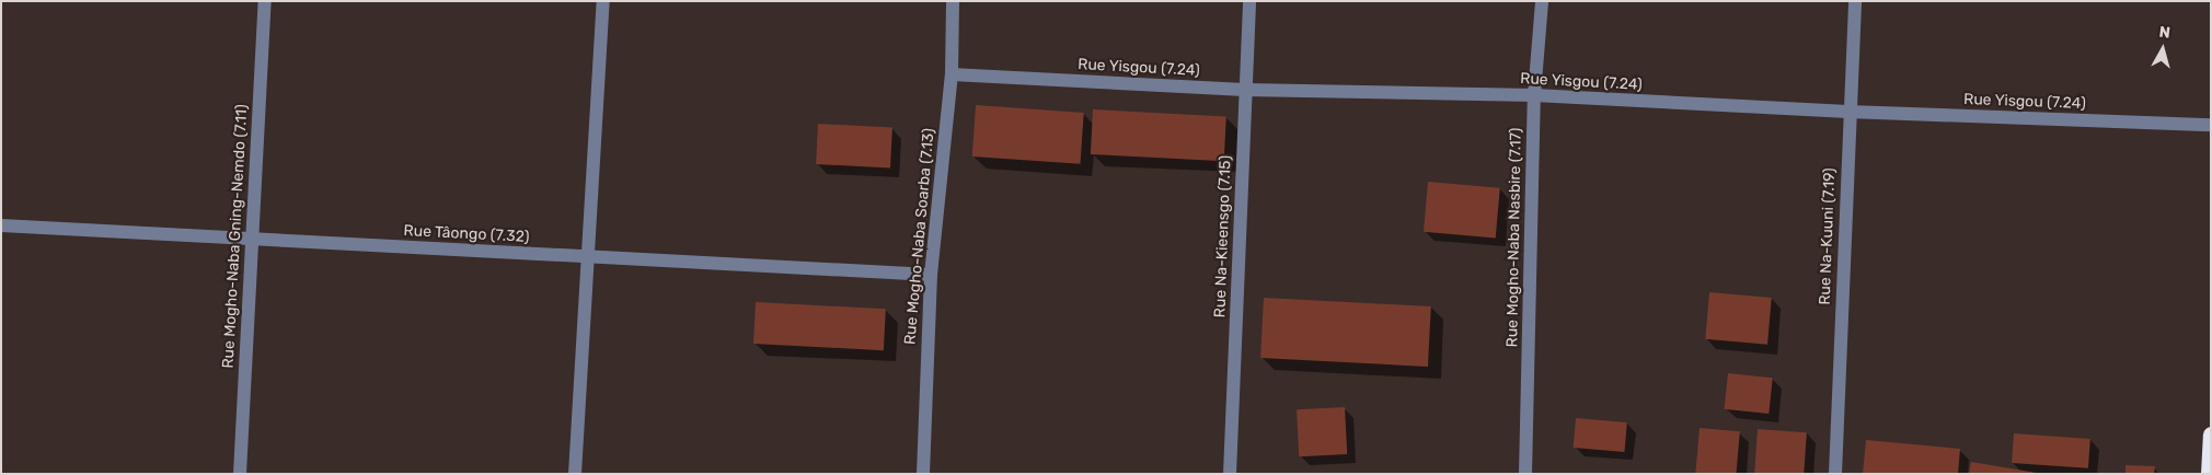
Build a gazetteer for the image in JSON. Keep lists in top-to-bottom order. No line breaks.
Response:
{"streets":{"street":["Rue Yisgou (7.24)","Rue Tâongo (7.32)","Rue Mogho-Naba Gning-Nemdo (7.11)","Rue Mogho-Naba Soarba (7.13)","Rue Na-Kieensgo (7.15)","Rue Na-Kuuni (7.19)","Rue Mogho-Naba Nasbire (7.17)"]},"crossings":[["Rue Yisgou (7.24)","Rue Mogho-Naba Soarba (7.13)"],["Rue Yisgou (7.24)","Rue Na-Kieensgo (7.15)"],["Rue Yisgou (7.24)","Rue Na-Kuuni (7.19)"],["Rue Yisgou (7.24)","Rue Mogho-Naba Nasbire (7.17)"],["Rue Tâongo (7.32)","Rue Mogho-Naba Gning-Nemdo (7.11)"],["Rue Tâongo (7.32)","Rue Mogho-Naba Soarba (7.13)"]],"north":"top"}
